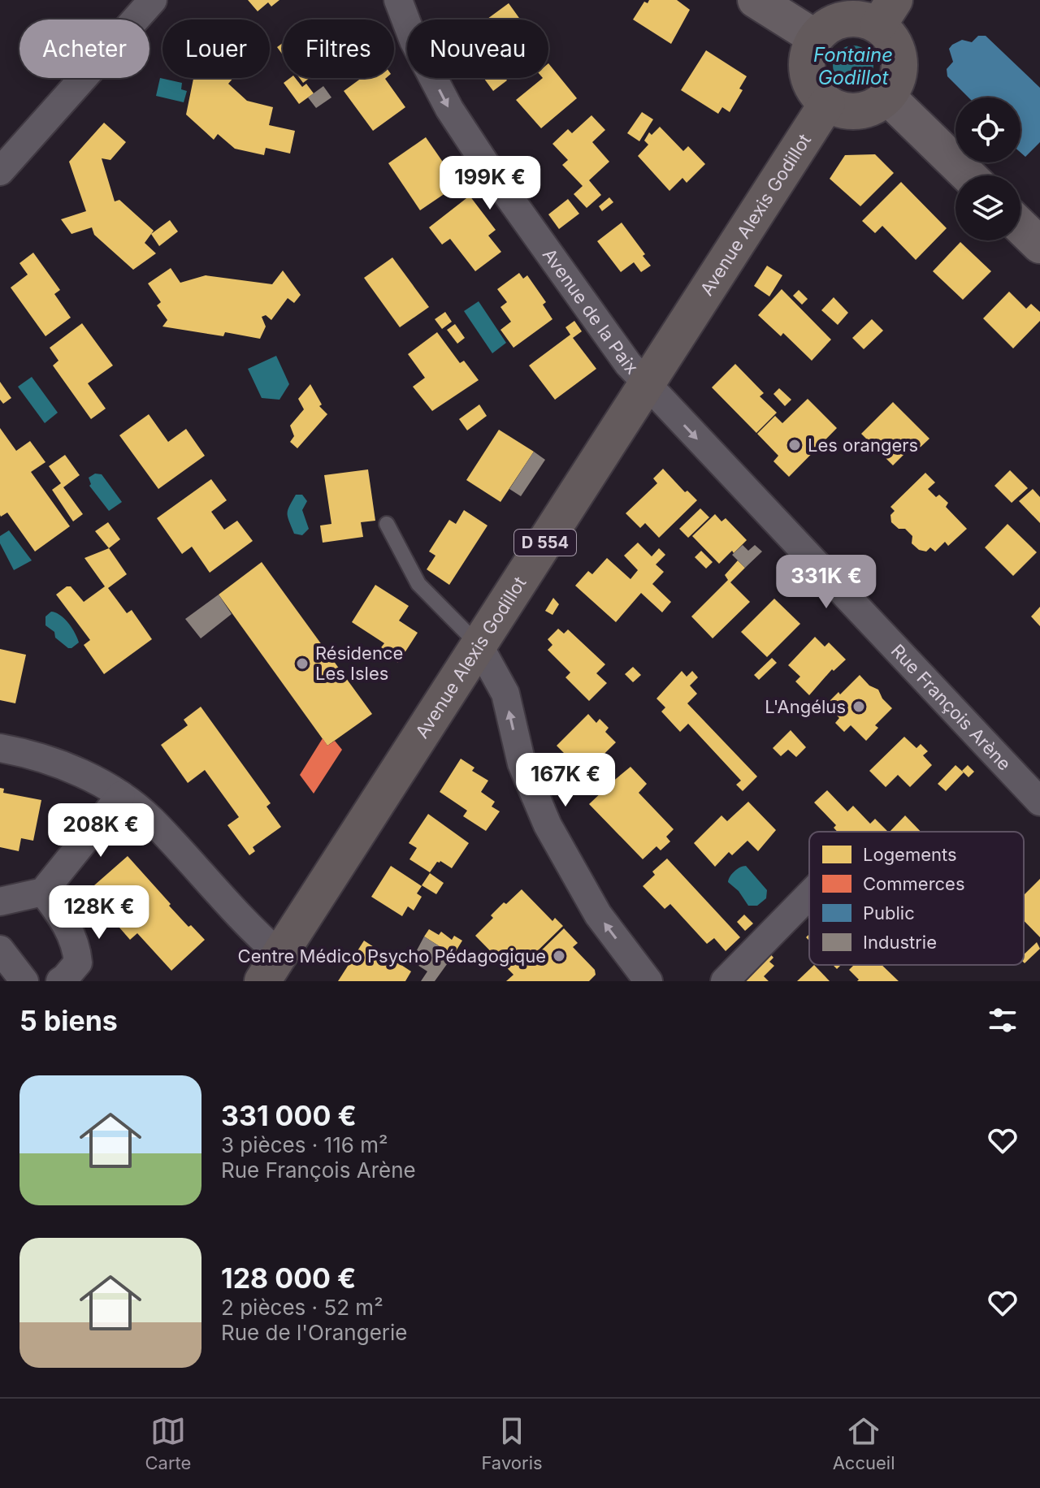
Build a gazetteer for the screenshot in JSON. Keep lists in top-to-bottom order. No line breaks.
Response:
{"streets":{"main road":["Avenue Alexis Godillot","D 554"],"street":["Avenue de la Paix","Rue François Arène"]},"crossings":[["Avenue Alexis Godillot","Avenue de la Paix"],["Avenue Alexis Godillot","Rue François Arène"],["Avenue de la Paix","Rue François Arène"]],"one_way":["Avenue de la Paix","Rue François Arène"],"water":["Fontaine Godillot"],"places":["Les orangers","Résidence Les Isles","L'Angélus","Centre Médico Psycho Pédagogique"],"legend":["Logements","Commerces","Public","Industrie"],"page":{"chip":["Acheter","Louer","Filtres","Nouveau"],"price":["199K €","331K €","167K €","208K €","128K €"],"heading":"5 biens","list":[{"name":"331 000 €","note":"3 pièces · 116 m² · Rue François Arène"},{"name":"128 000 €","note":"2 pièces · 52 m² · Rue de l'Orangerie"}],"tabs":["Carte","Favoris","Accueil"]}}
